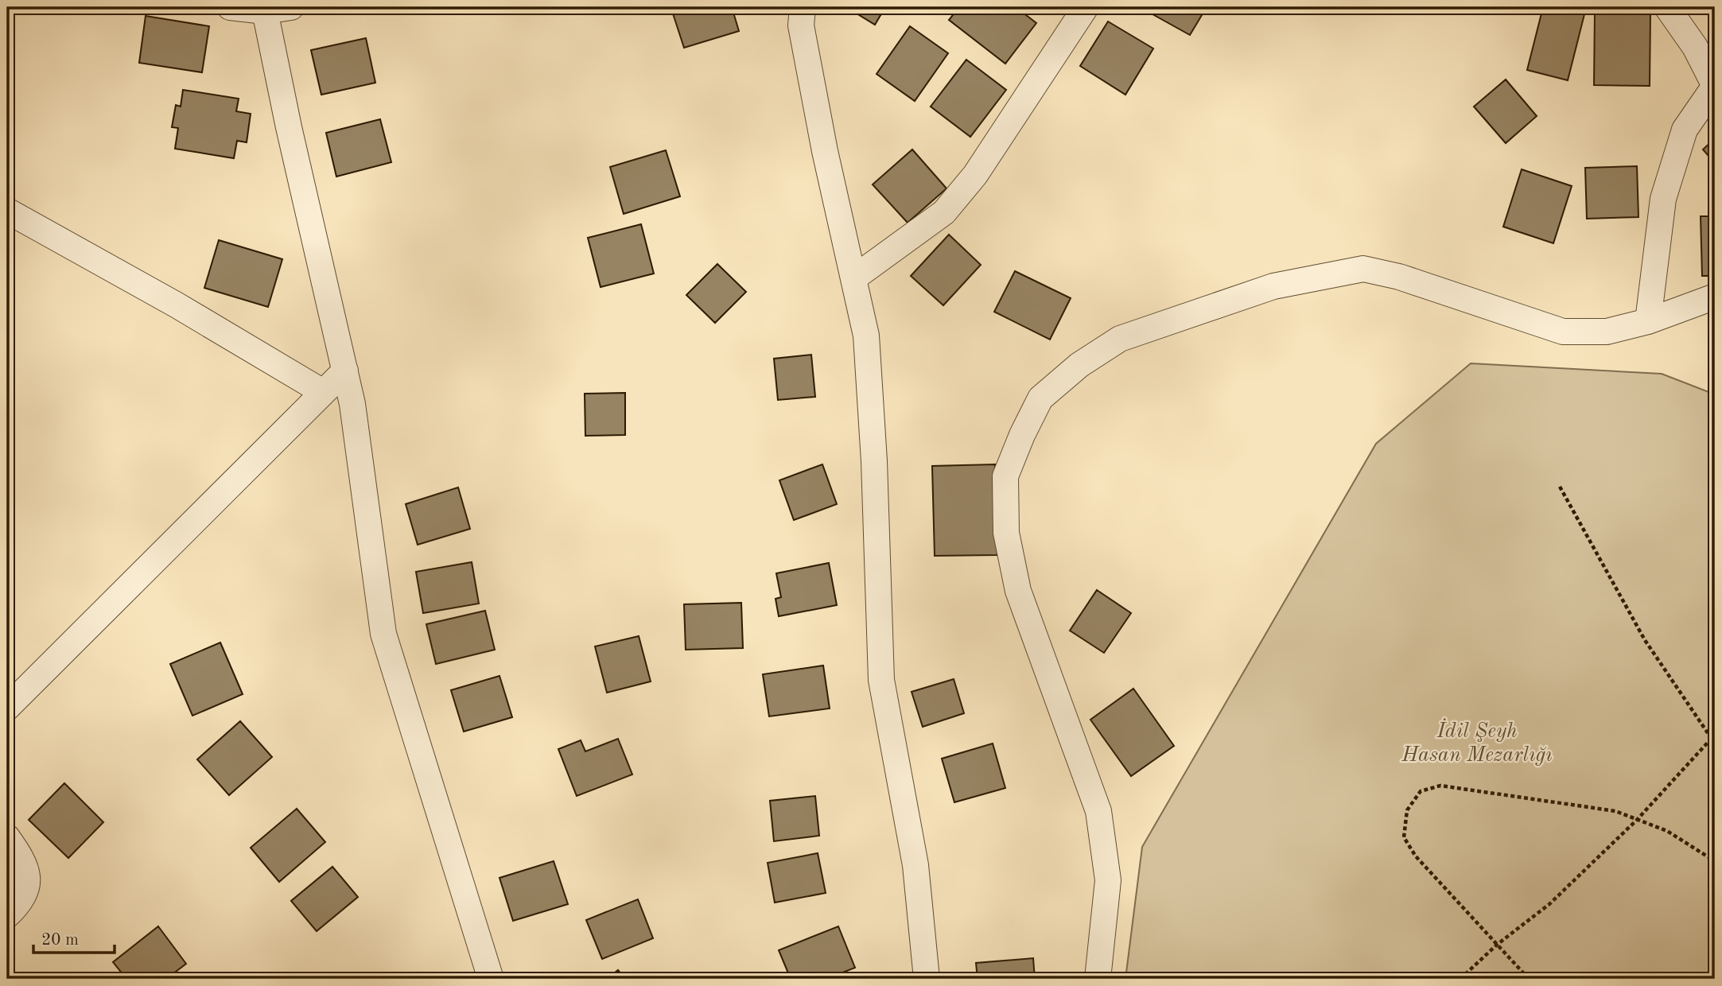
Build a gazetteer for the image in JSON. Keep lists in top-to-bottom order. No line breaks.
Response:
{"parks":["İdil Şeyh Hasan Mezarlığı"],"scale_bar":"20 m"}
